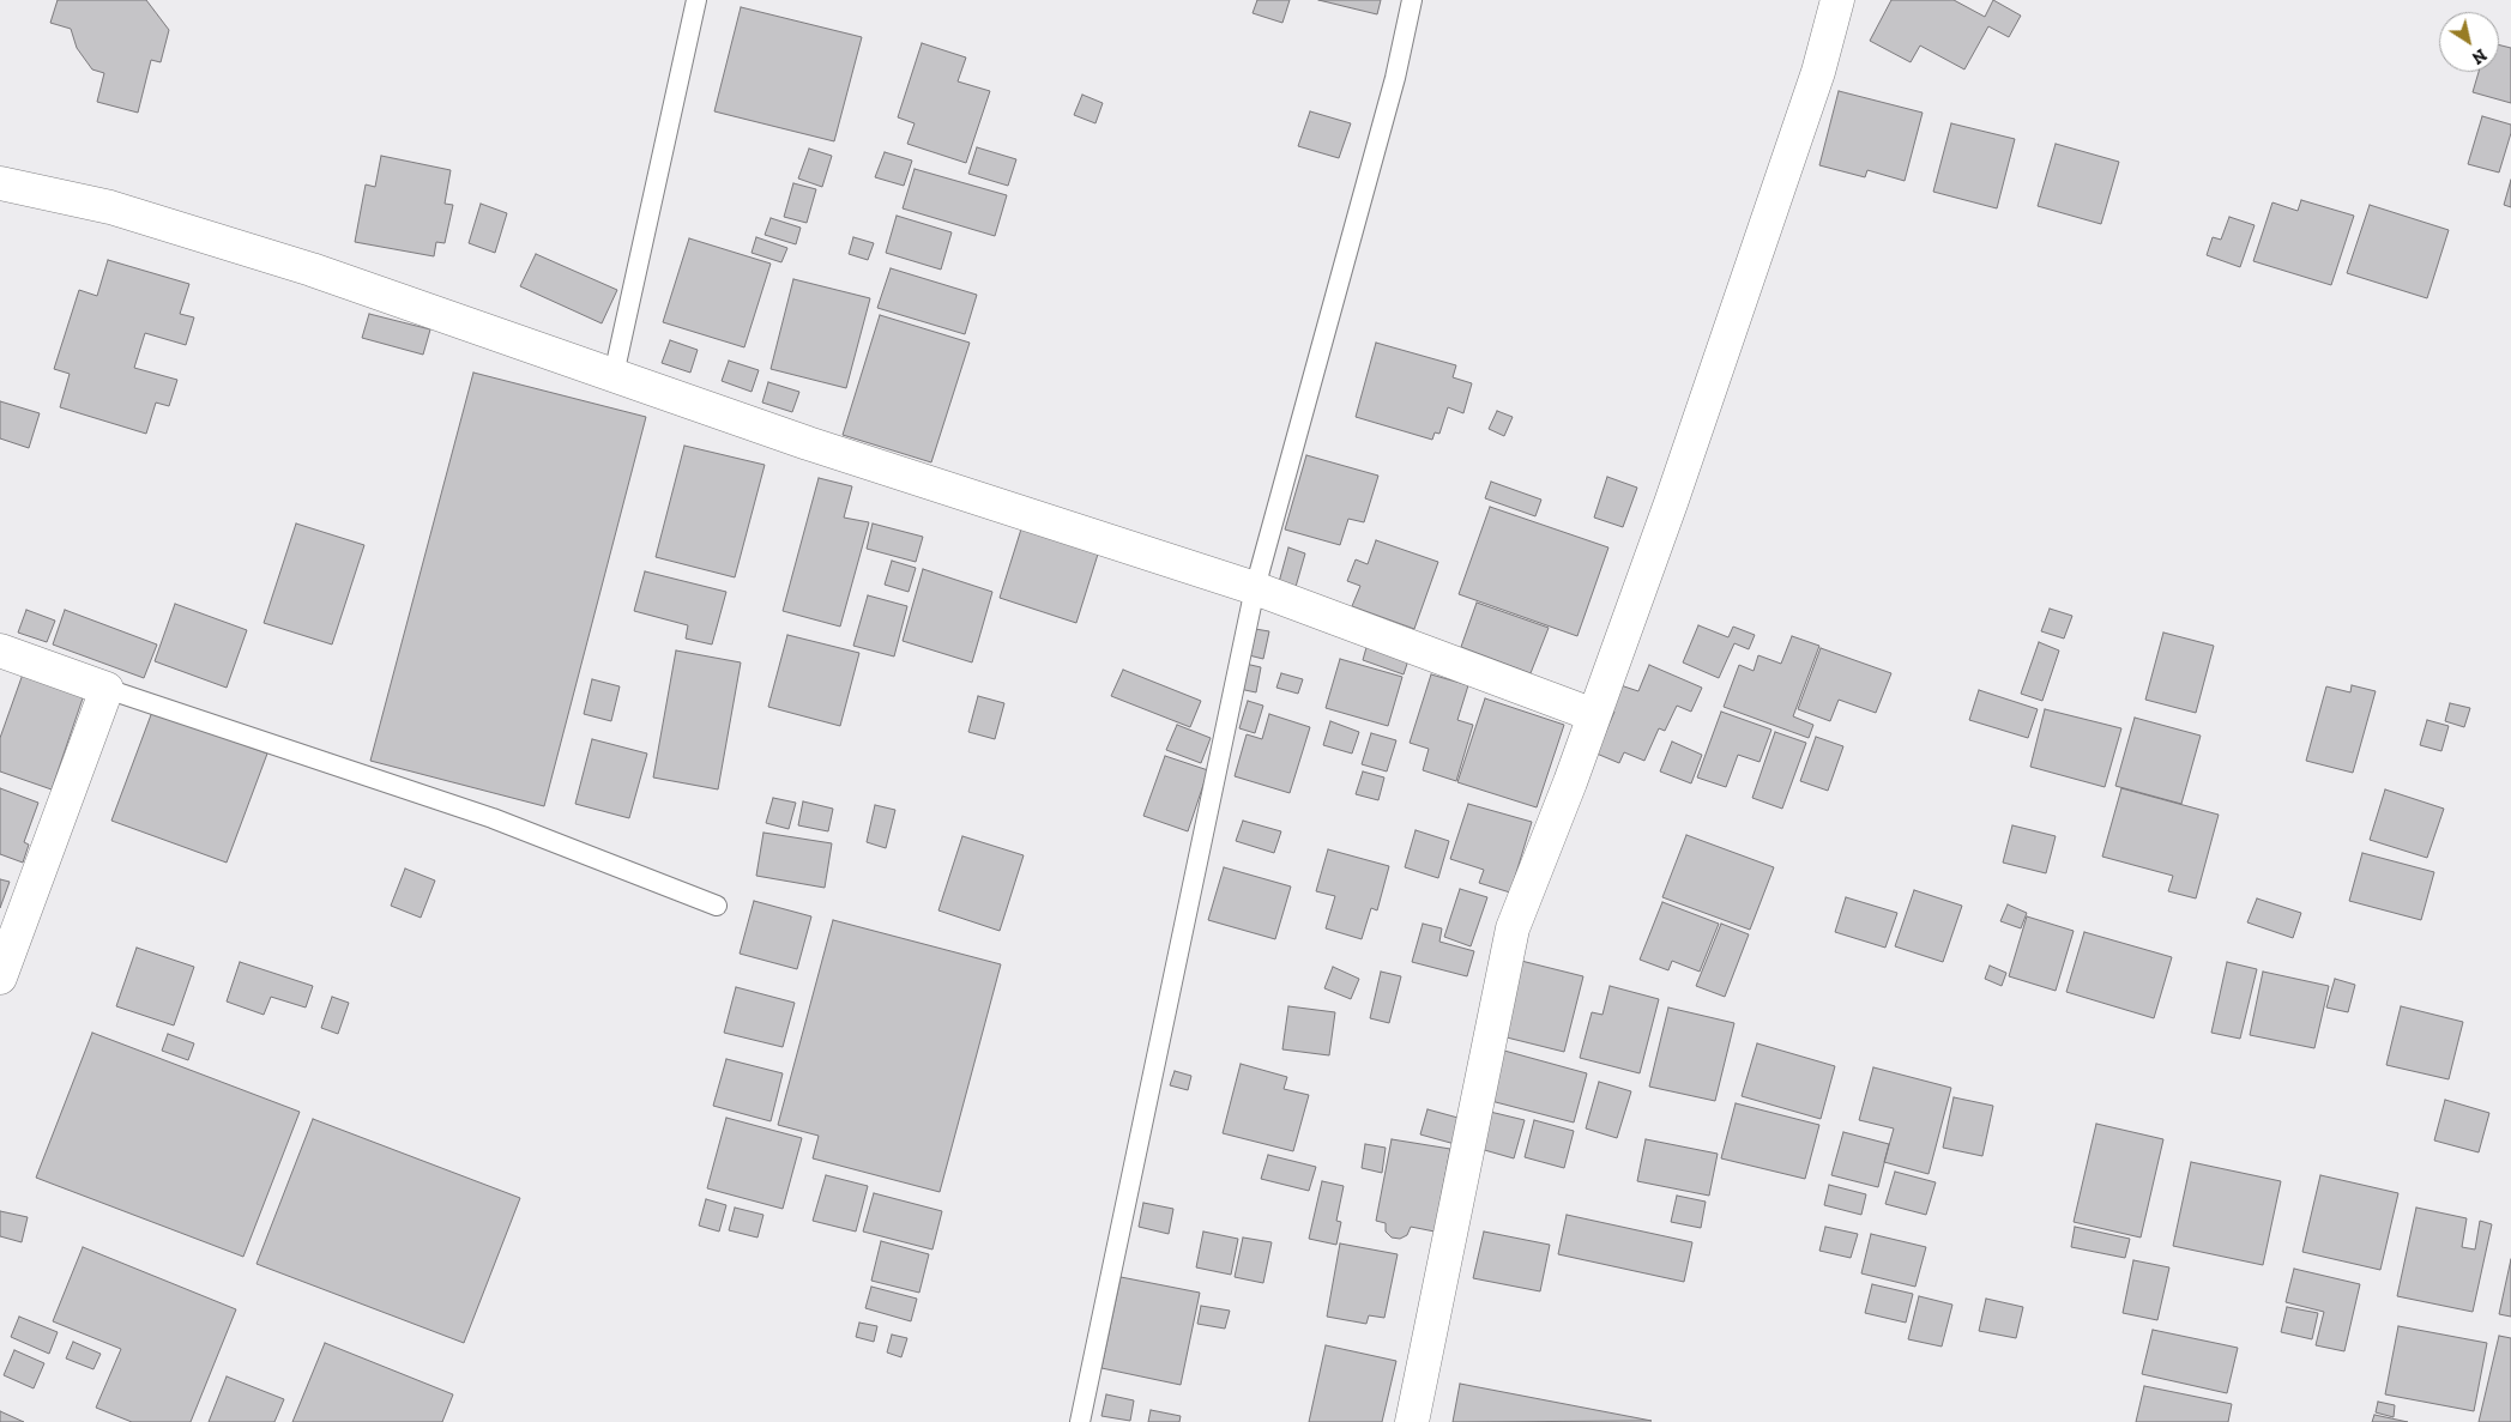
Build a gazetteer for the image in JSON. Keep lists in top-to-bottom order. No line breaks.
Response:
{"north":"bottom right"}
